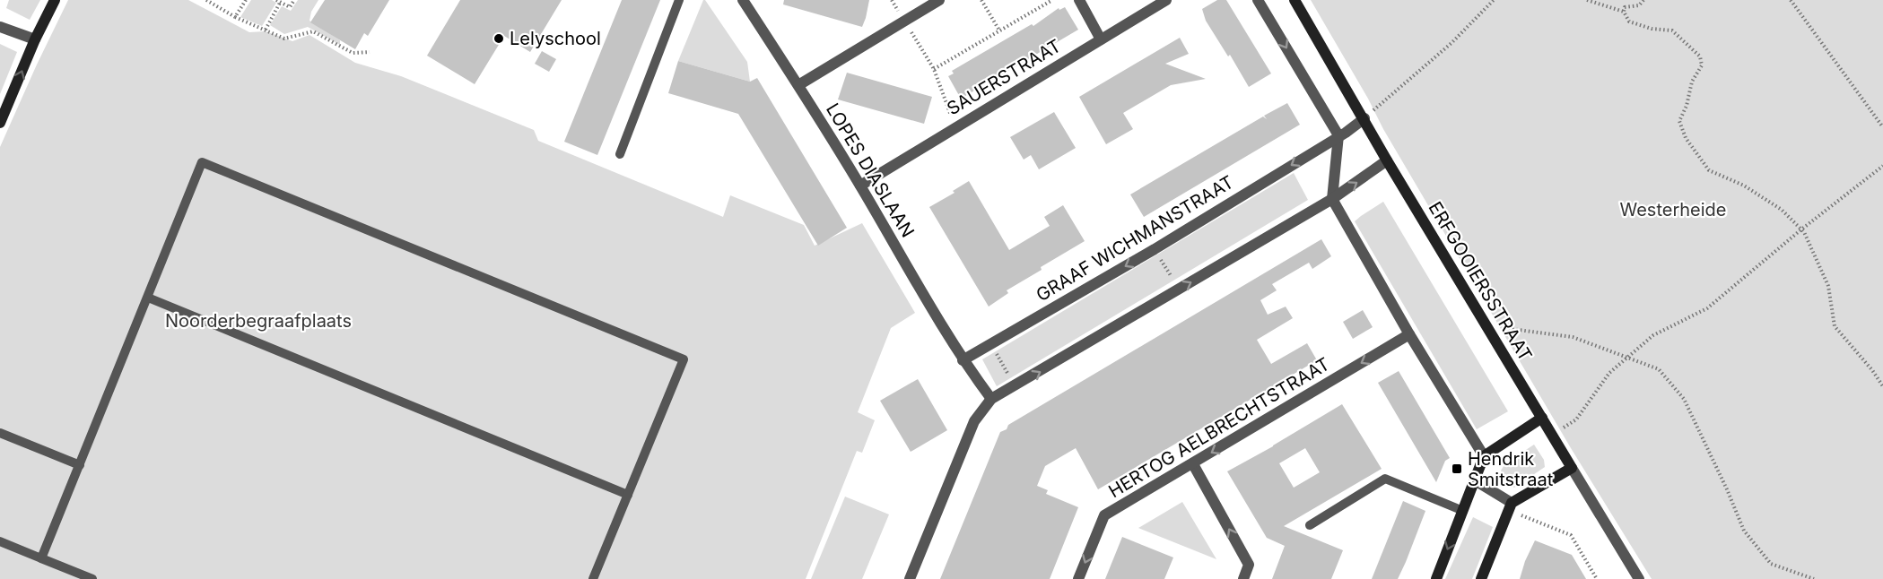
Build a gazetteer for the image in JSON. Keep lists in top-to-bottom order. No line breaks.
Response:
{"streets":{"street":["SAUERSTRAAT","LOPES DIASLAAN","GRAAF WICHMANSTRAAT","ERFGOOIERSSTRAAT","HERTOG AELBRECHTSTRAAT"]},"crossings":[["SAUERSTRAAT","LOPES DIASLAAN"],["LOPES DIASLAAN","GRAAF WICHMANSTRAAT"],["GRAAF WICHMANSTRAAT","ERFGOOIERSSTRAAT"]],"one_way":["HERTOG AELBRECHTSTRAAT"],"parks":["Westerheide","Noorderbegraafplaats"],"places":{"other":["Lelyschool"],"transit":["Hendrik Smitstraat"]}}
